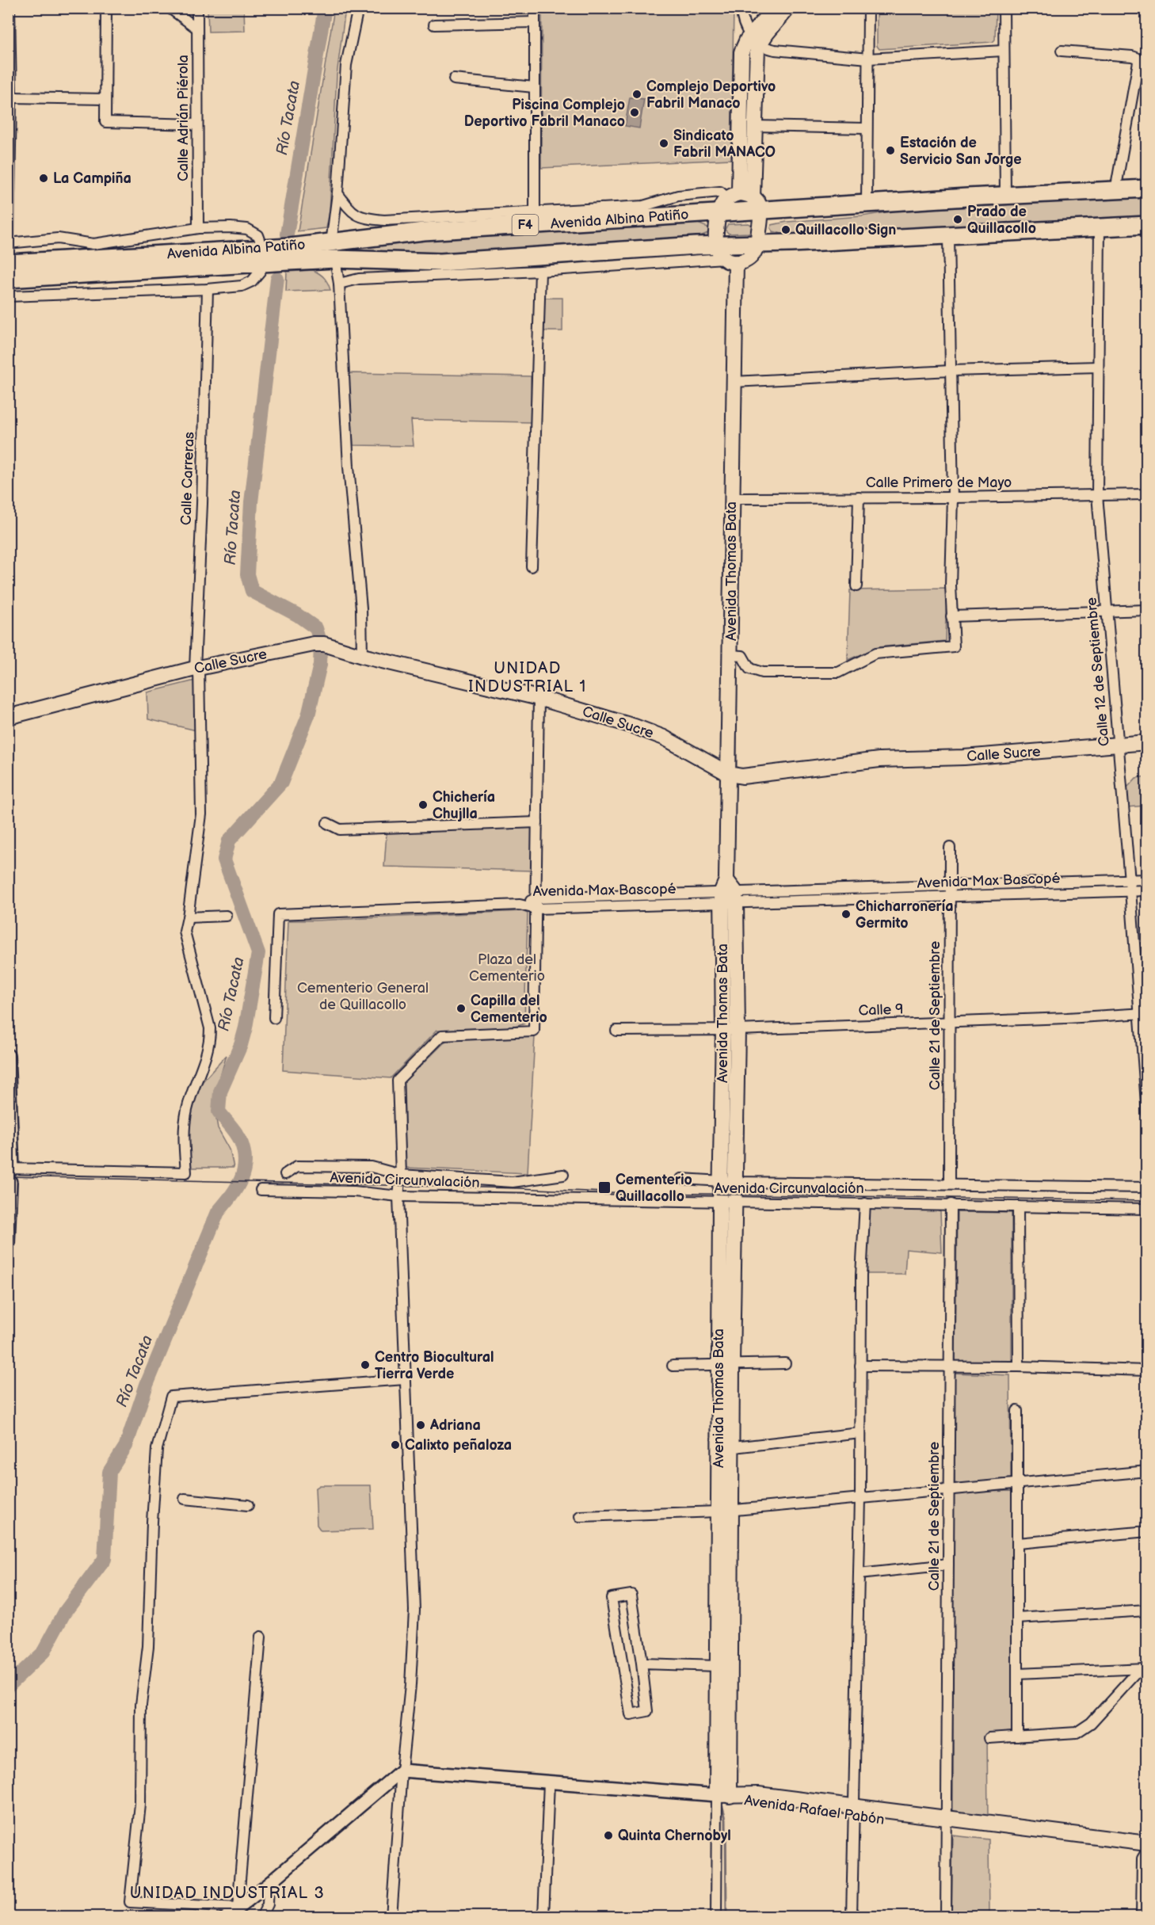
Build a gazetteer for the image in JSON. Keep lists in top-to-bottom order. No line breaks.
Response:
{"streets":{"highway":["Avenida Albina Patiño","F4"],"main road":["Avenida Thomas Bata","Calle Sucre","Avenida Rafael Pabón"],"street":["Calle Adrián Piérola","Calle Carreras","Calle Primero de Mayo","Calle 12 de Septiembre","Avenida Max Bascopé","Calle 9","Calle 21 de Septiembre","Avenida Circunvalación"]},"crossings":[["Avenida Albina Patiño","Avenida Thomas Bata"],["Avenida Albina Patiño","Calle 12 de Septiembre"],["Calle Carreras","Calle Sucre"],["Calle Primero de Mayo","Avenida Thomas Bata"],["Calle Primero de Mayo","Calle 12 de Septiembre"],["Avenida Thomas Bata","Calle Sucre"],["Avenida Thomas Bata","Avenida Max Bascopé"],["Avenida Thomas Bata","Calle 9"],["Avenida Thomas Bata","Avenida Circunvalación"],["Avenida Thomas Bata","Avenida Rafael Pabón"],["Calle Sucre","Calle 12 de Septiembre"],["Calle 12 de Septiembre","Avenida Max Bascopé"],["Calle 12 de Septiembre","Calle 9"],["Avenida Max Bascopé","Calle 21 de Septiembre"],["Calle 9","Calle 21 de Septiembre"],["Calle 21 de Septiembre","Avenida Circunvalación"],["Calle 21 de Septiembre","Avenida Rafael Pabón"]],"districts":["UNIDAD INDUSTRIAL 1","UNIDAD INDUSTRIAL 3"],"water":["Río Tacata"],"parks":["Plaza del Cementerio","Cementerio General de Quillacollo"],"places":{"other":["Complejo Deportivo Fabril Manaco","Piscina Complejo Deportivo Fabril Manaco","Sindicato Fabril MANACO","Estación de Servicio San Jorge","La Campiña","Prado de Quillacollo","Quillacollo Sign","Chichería Chujlla","Chicharronería Germito","Capilla del Cementerio","Centro Biocultural Tierra Verde","Adriana","Calixto peñaloza","Quinta Chernobyl"],"transit":["Cementerio Quillacollo"]}}
